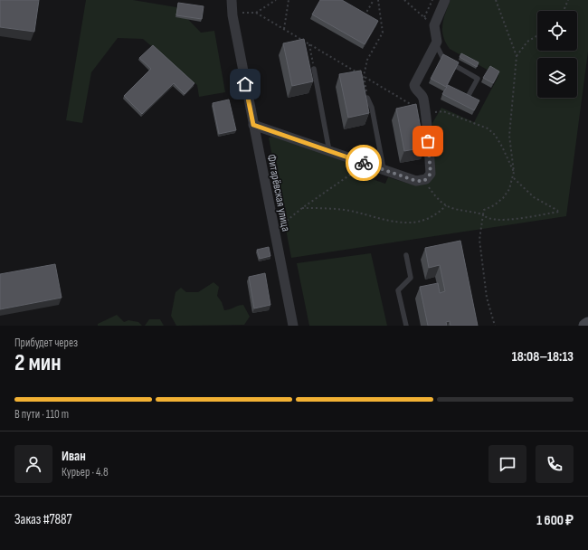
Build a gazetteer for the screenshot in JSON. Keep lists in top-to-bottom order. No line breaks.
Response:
{"streets":{"street":["Фитарёвская улица"]},"page":{"heading":["2 мин","Прибудет через","18:08–18:13"],"panel":["Иван","Курьер · 4.8","Заказ #7887","1 600 ₽"],"bar":"В пути · 110 m"}}
